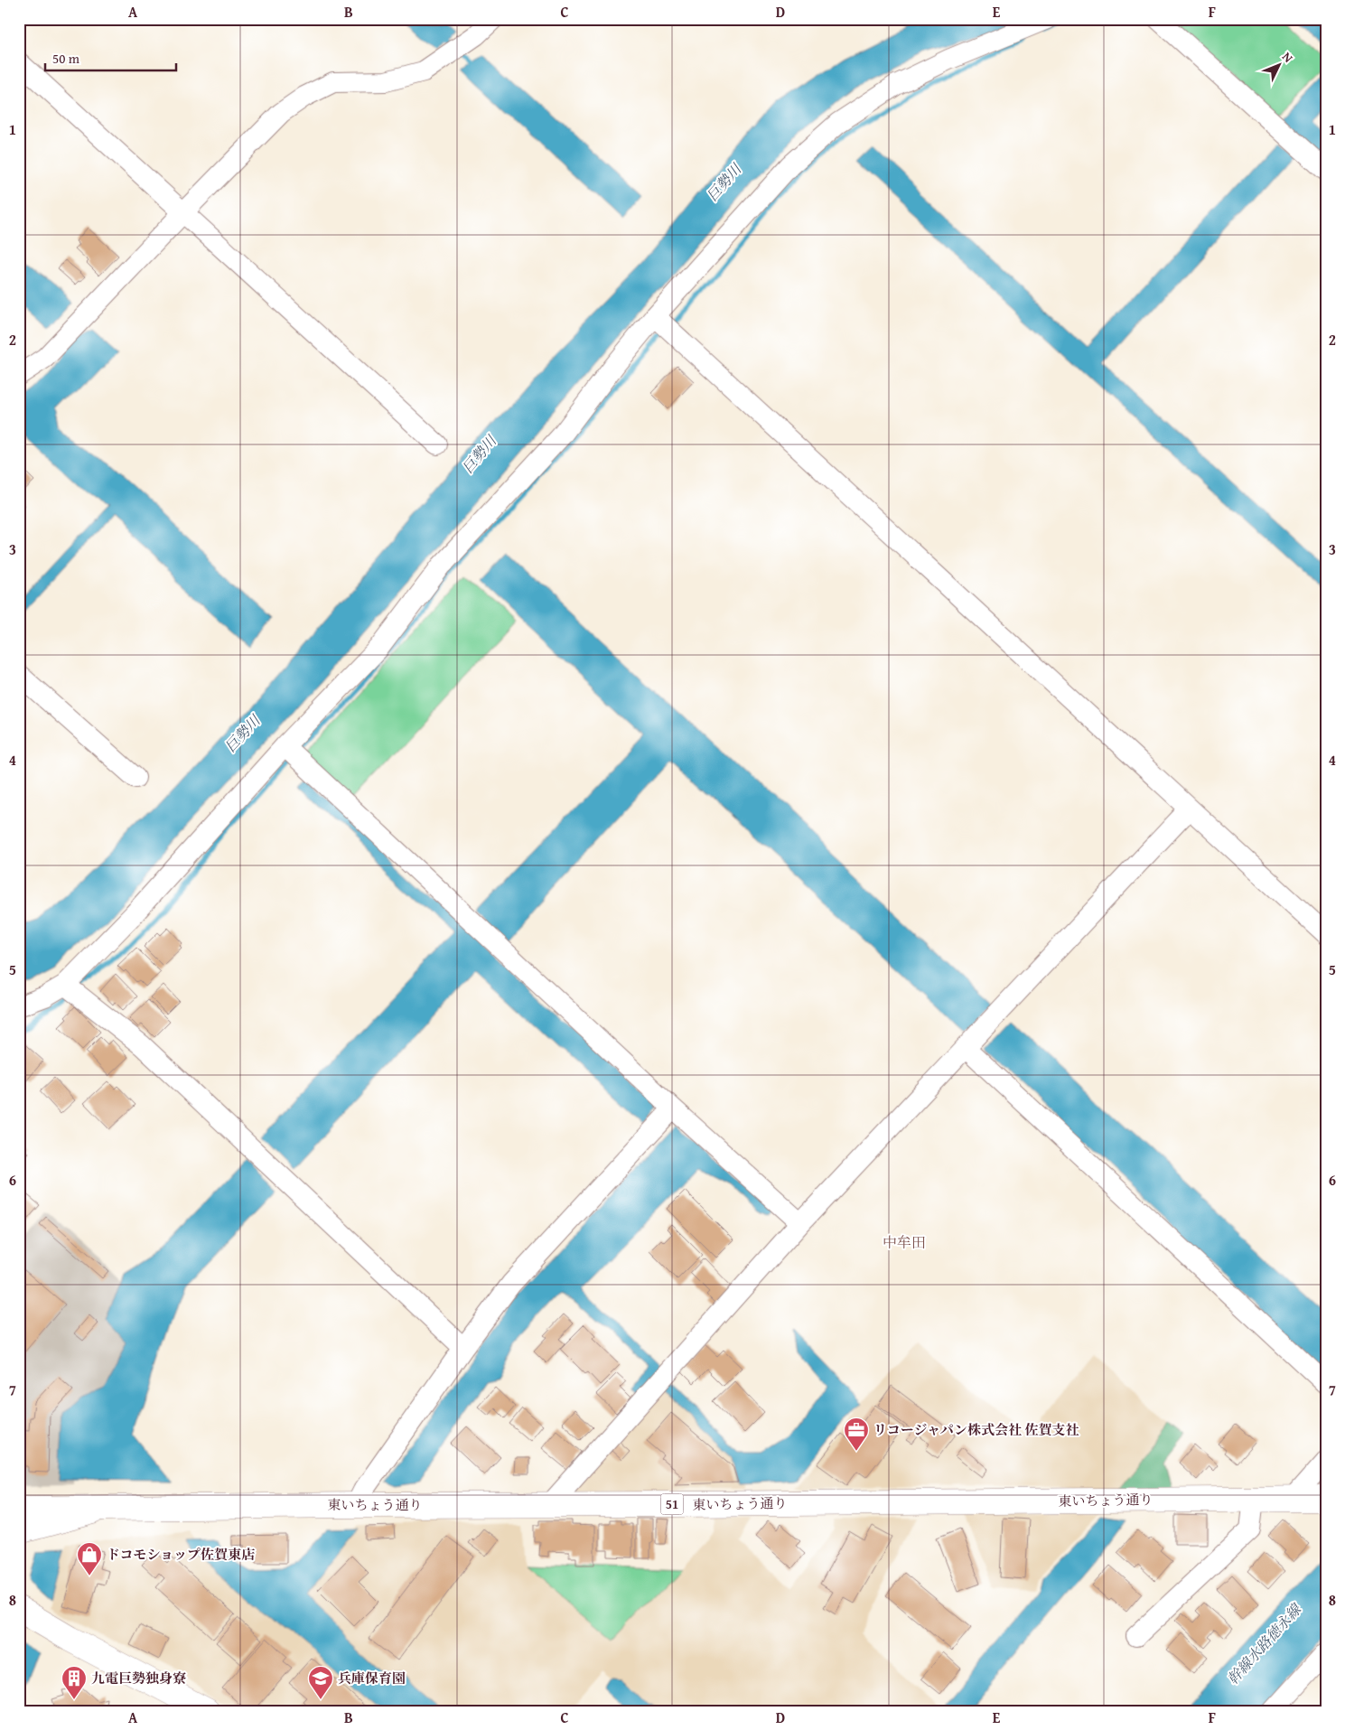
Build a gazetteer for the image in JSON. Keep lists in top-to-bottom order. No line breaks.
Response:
{"streets":{"main road":["東いちょう通り","51"]},"districts":["中牟田"],"water":["巨勢川","幹線水路徳永線"],"places":{"office":["リコージャパン株式会社 佐賀支社"],"shop":["ドコモショップ佐賀東店"],"building":["九電巨勢独身寮"],"school or university":["兵庫保育園"]},"scale_bar":"50 m","north":"top right","grid":{"columns":["A","B","C","D","E","F"],"rows":["1","2","3","4","5","6","7","8"]}}
